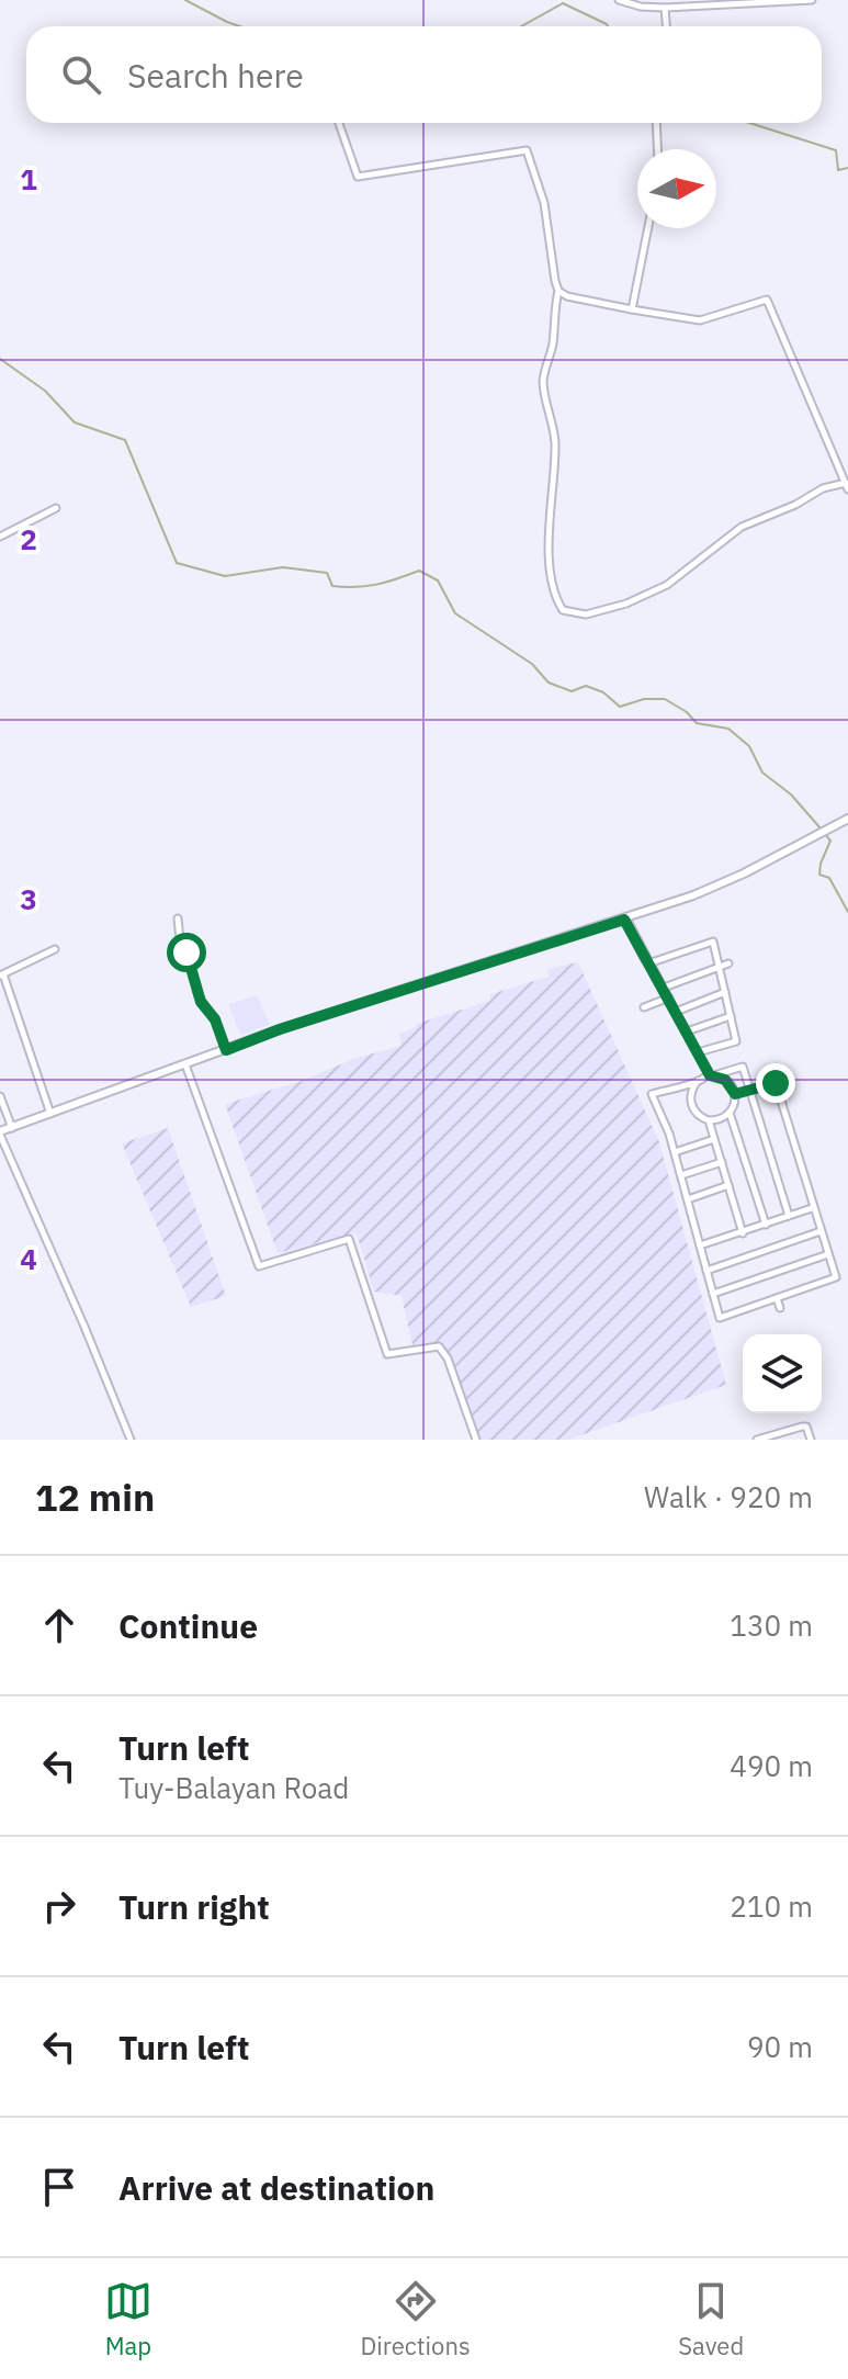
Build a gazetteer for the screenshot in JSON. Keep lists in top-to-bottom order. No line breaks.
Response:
{"north":"right","page":{"search":"Search here","heading":["12 min","Walk · 920 m"],"list":[["Continue","130 m"],["Turn left","Tuy-Balayan Road","490 m"],["Turn right","210 m"],["Turn left","90 m"],"Arrive at destination"],"nav":["Map","Directions","Saved"]},"grid":{"rows":["1","2","3","4"]}}
